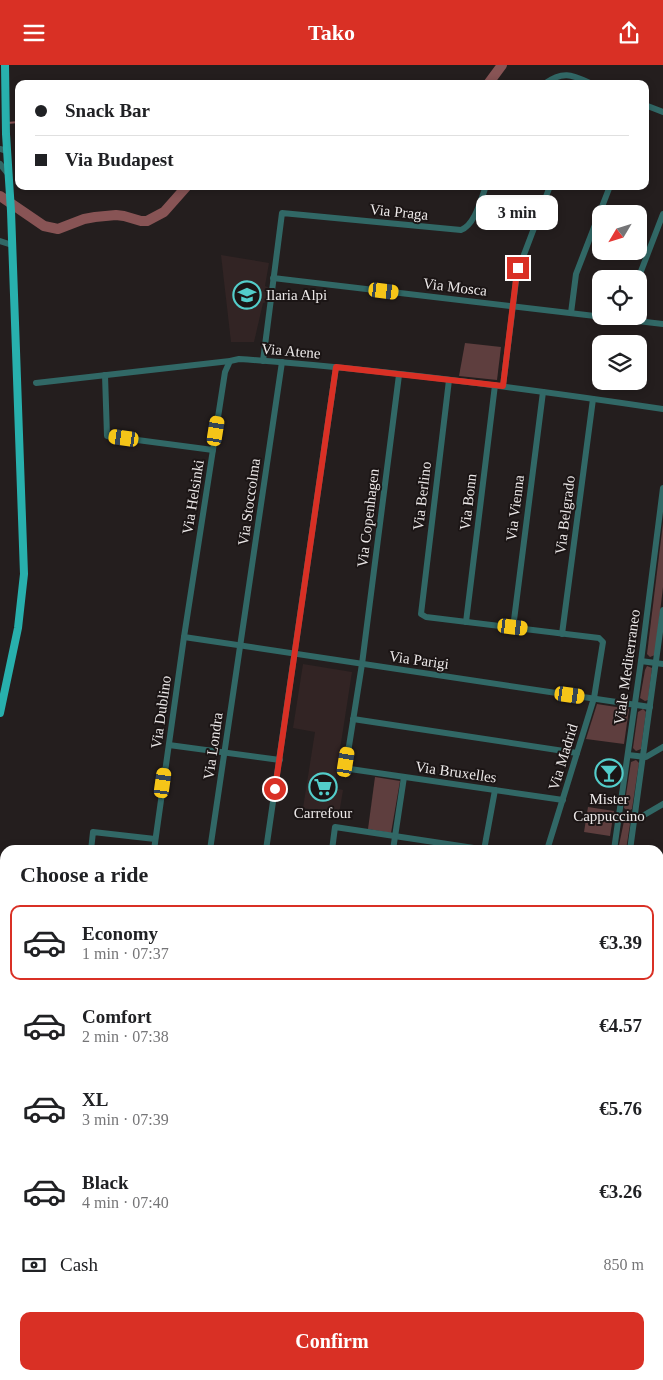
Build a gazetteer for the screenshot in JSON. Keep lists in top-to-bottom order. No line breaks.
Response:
{"streets":{"street":["Via Praga","Via Mosca","Via Atene","Via Berlino","Via Helsinki","Via Stoccolma","Via Bonn","Via Vienna","Via Belgrado","Via Copenhagen","Via Parigi","Viale Mediterraneo","Via Dublino","Via Londra","Via Madrid","Via Bruxelles"]},"crossings":[["Via Praga","Via Mosca"],["Via Atene","Via Berlino"],["Via Atene","Via Helsinki"],["Via Atene","Via Stoccolma"],["Via Atene","Via Bonn"],["Via Atene","Via Vienna"],["Via Atene","Via Belgrado"],["Via Atene","Via Copenhagen"],["Via Berlino","Via Bonn"],["Via Helsinki","Via Parigi"],["Via Helsinki","Via Dublino"],["Via Stoccolma","Via Parigi"],["Via Stoccolma","Via Londra"],["Via Belgrado","Via Madrid"],["Via Copenhagen","Via Parigi"],["Via Copenhagen","Via Bruxelles"],["Via Parigi","Viale Mediterraneo"],["Via Parigi","Via Dublino"],["Via Parigi","Via Londra"],["Via Parigi","Via Madrid"],["Via Madrid","Via Bruxelles"]],"places":{"school or university":["Ilaria Alpi"],"bar":["Mister Cappuccino"],"supermarket":["Carrefour"]},"north":"bottom left","page":{"header":"Tako","banner":["Snack Bar","Via Budapest"],"bubble":"3 min","heading":"Choose a ride","list":[{"name":"Economy","note":"1 min · 07:37","value":"€3.39"},{"name":"Comfort","note":"2 min · 07:38","value":"€4.57"},{"name":"XL","note":"3 min · 07:39","value":"€5.76"},{"name":"Black","note":"4 min · 07:40","value":"€3.26"}],"pay":["Cash","850 m"],"buttons":"Confirm"}}
